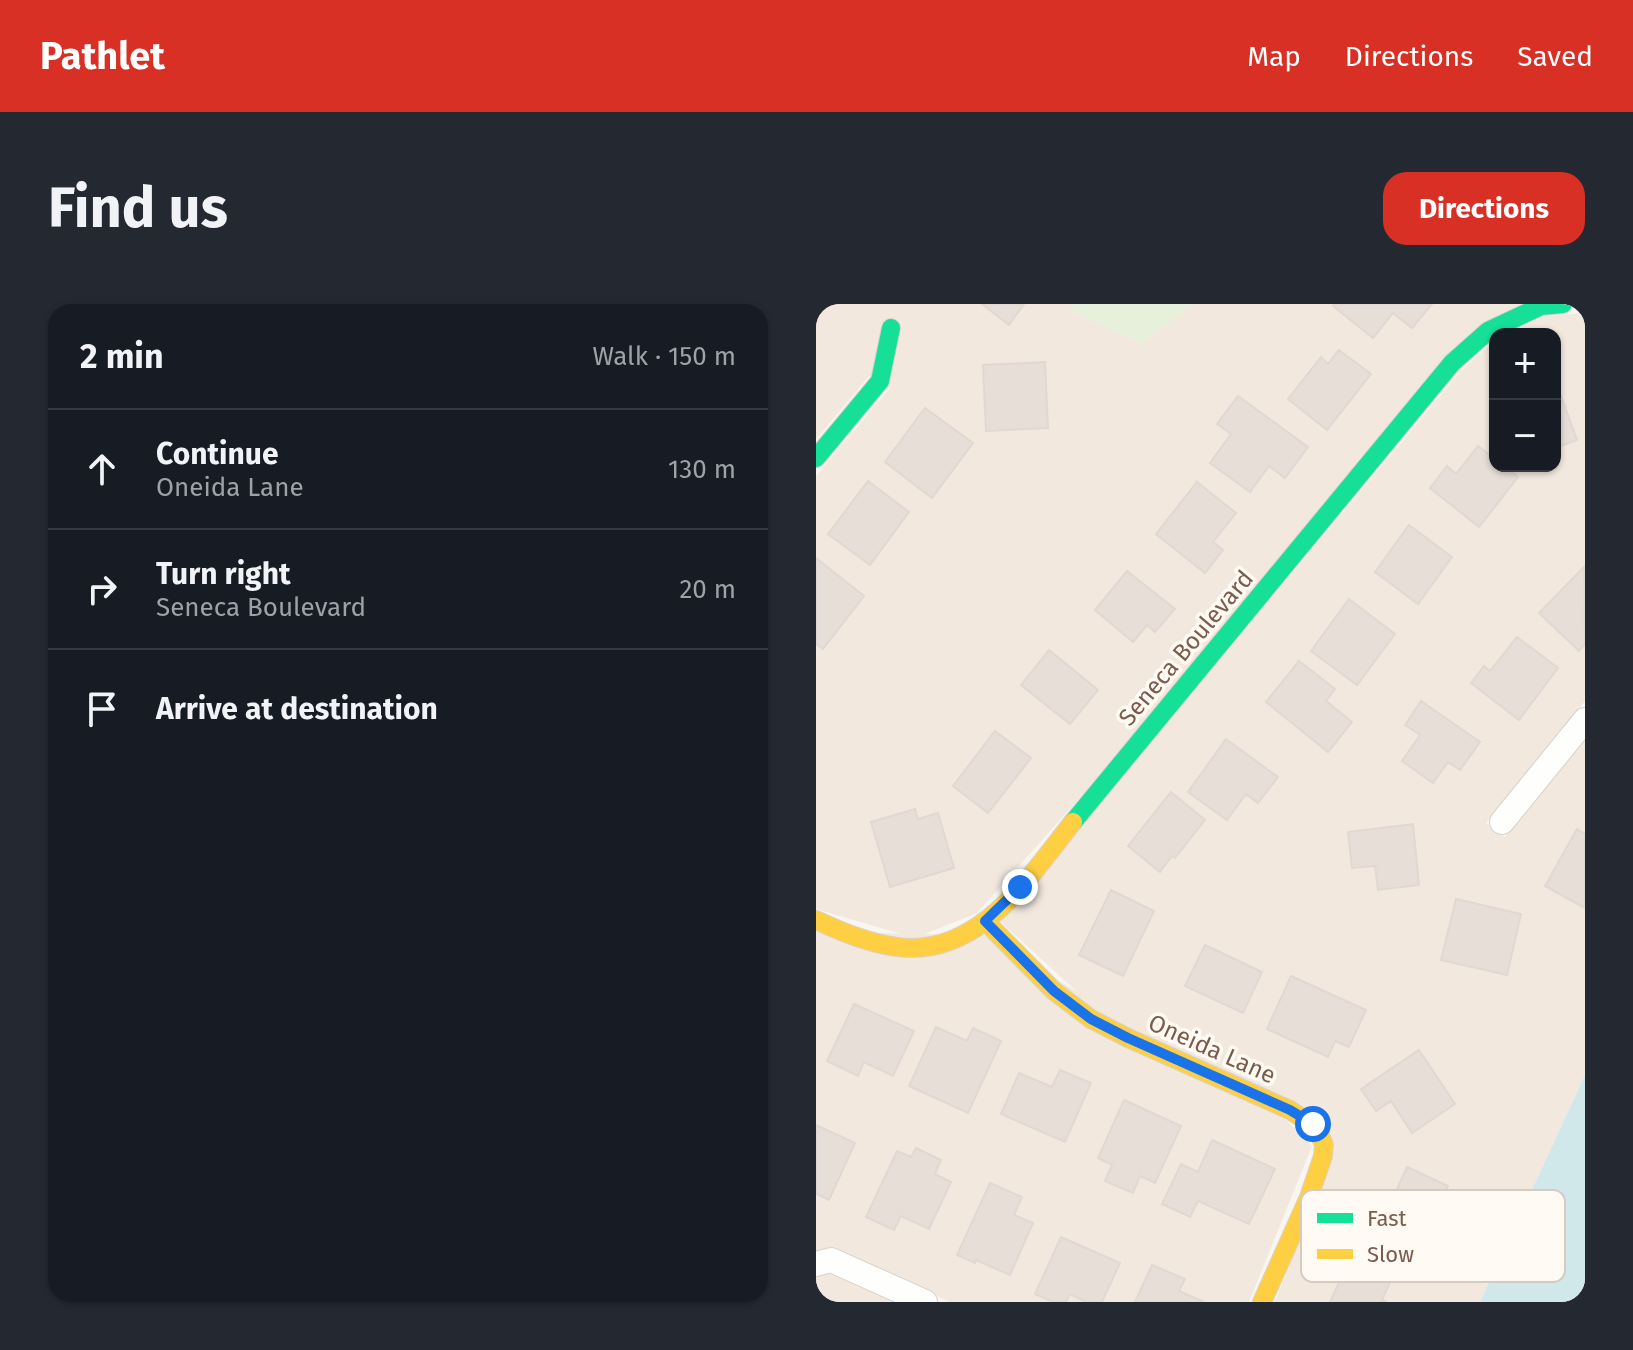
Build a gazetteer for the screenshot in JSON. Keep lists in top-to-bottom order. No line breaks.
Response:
{"streets":{"street":["Seneca Boulevard","Oneida Lane"]},"crossings":[["Seneca Boulevard","Oneida Lane"]],"legend":["Fast","Slow"],"page":{"header":"Pathlet","nav":["Map","Directions","Saved"],"buttons":"Directions","title":"Find us","heading":["2 min","Walk · 150 m"],"map_buttons":["+","−"],"list":[["Continue","Oneida Lane","130 m"],["Turn right","Seneca Boulevard","20 m"],"Arrive at destination"]}}
